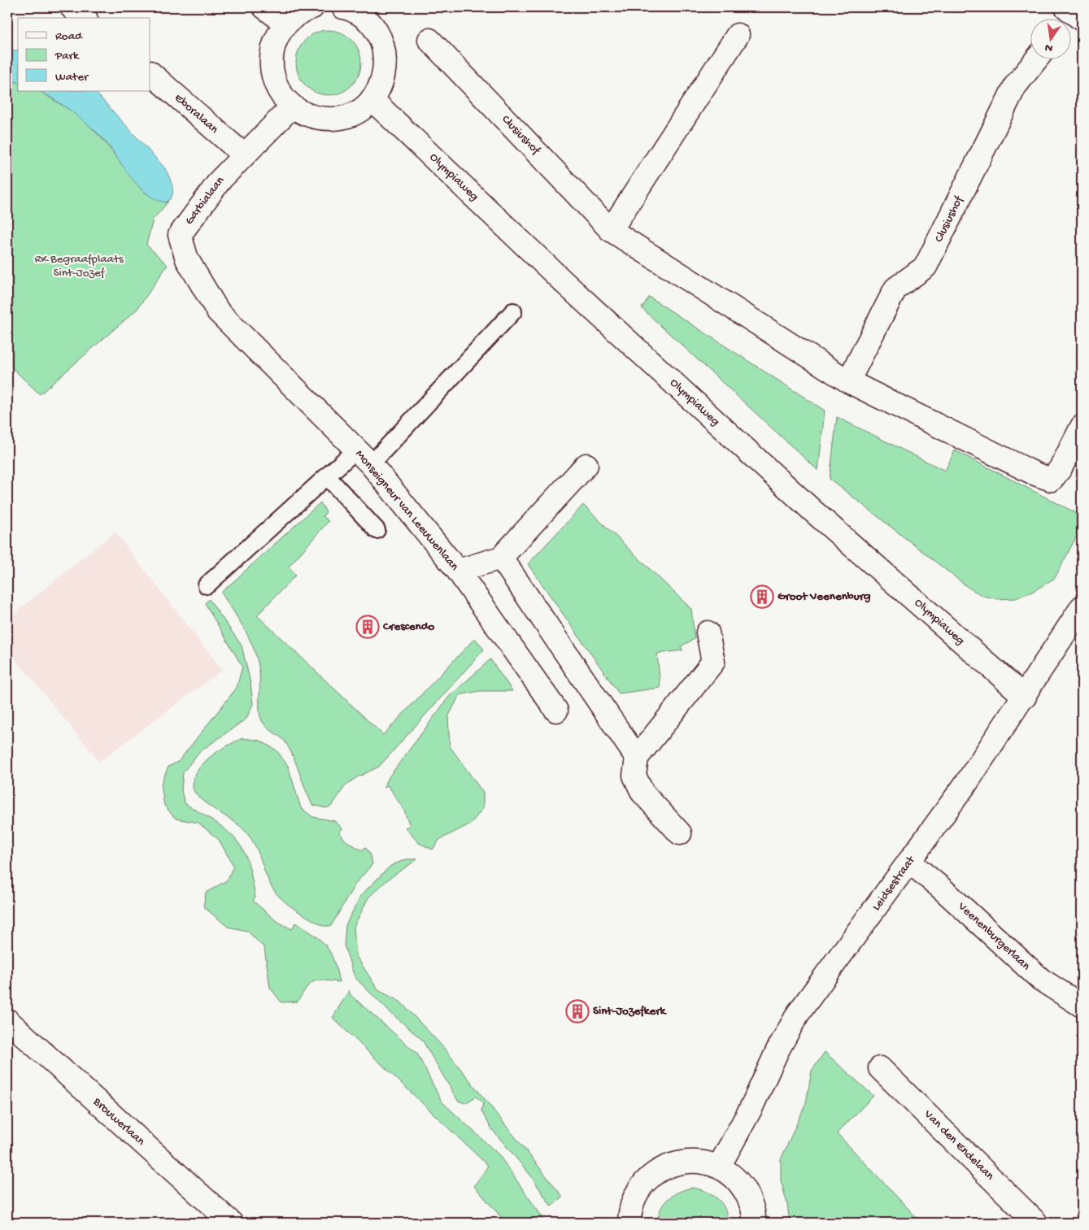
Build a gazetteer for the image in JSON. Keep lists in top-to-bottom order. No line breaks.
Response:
{"streets":{"street":["Eboralaan","Clusiushof","Olympiaweg","Garbialaan","Monseigneur van Leeuwenlaan","Leidsestraat","Veenenburgerlaan","Brouwerlaan","Van den Endelaan"]},"crossings":[["Eboralaan","Garbialaan"],["Olympiaweg","Leidsestraat"],["Garbialaan","Monseigneur van Leeuwenlaan"],["Leidsestraat","Veenenburgerlaan"]],"parks":["RK Begraafplaats Sint-Jozef"],"places":{"building":["Groot Veenenburg","Crescendo","Sint-Jozefkerk"]},"legend":["Road","Park","Water"],"north":"bottom"}
